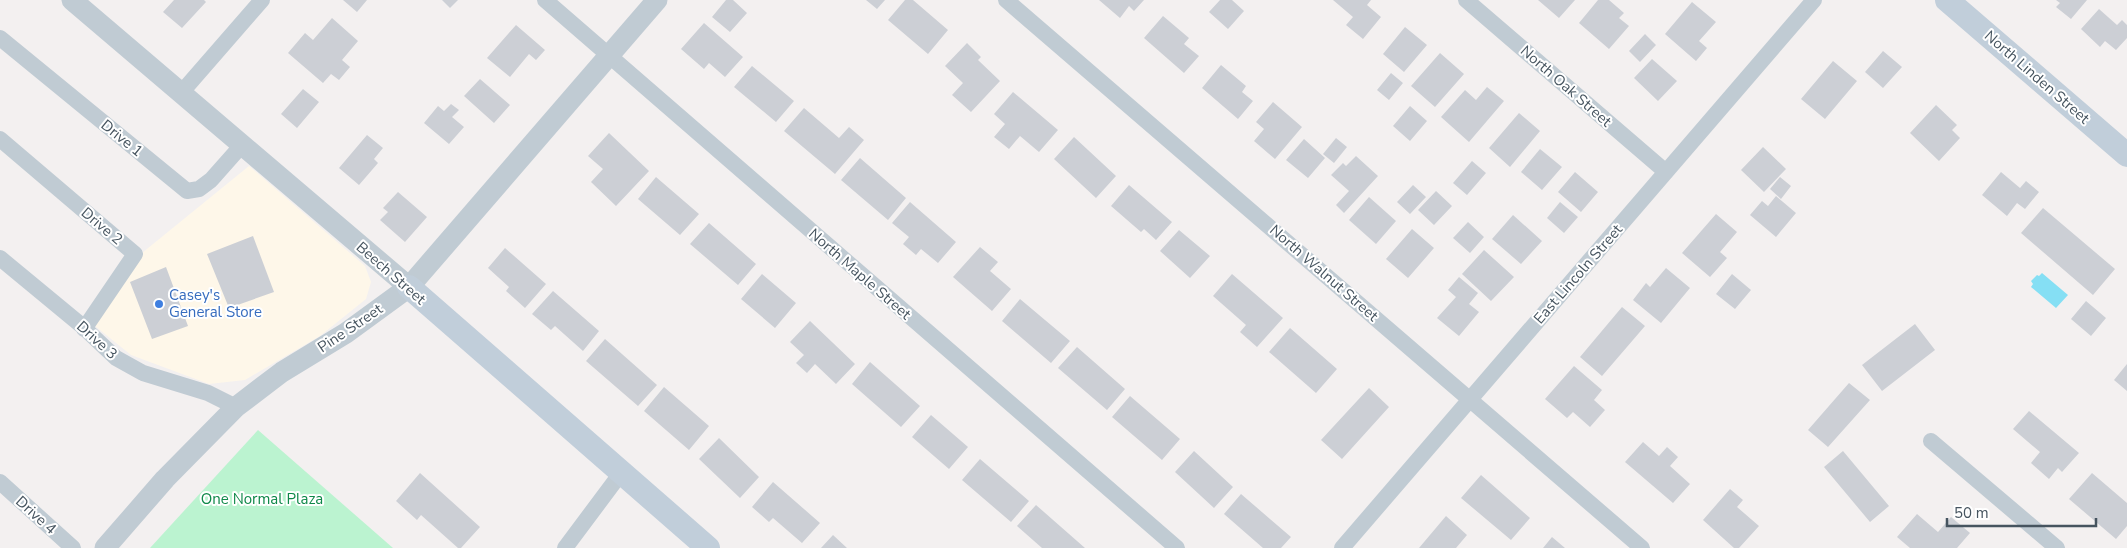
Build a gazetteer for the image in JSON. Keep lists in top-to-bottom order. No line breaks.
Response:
{"streets":{"main road":["North Linden Street","Beech Street"],"street":["North Oak Street","Drive 1","Drive 2","North Walnut Street","North Maple Street","East Lincoln Street","Pine Street","Drive 3","Drive 4"]},"crossings":[["North Oak Street","East Lincoln Street"],["Drive 1","Beech Street"],["Drive 2","Drive 3"],["Beech Street","Pine Street"],["North Walnut Street","East Lincoln Street"],["North Maple Street","Pine Street"],["Pine Street","Drive 3"]],"parks":["One Normal Plaza"],"places":["Casey's General Store"],"scale_bar":"50 m"}
